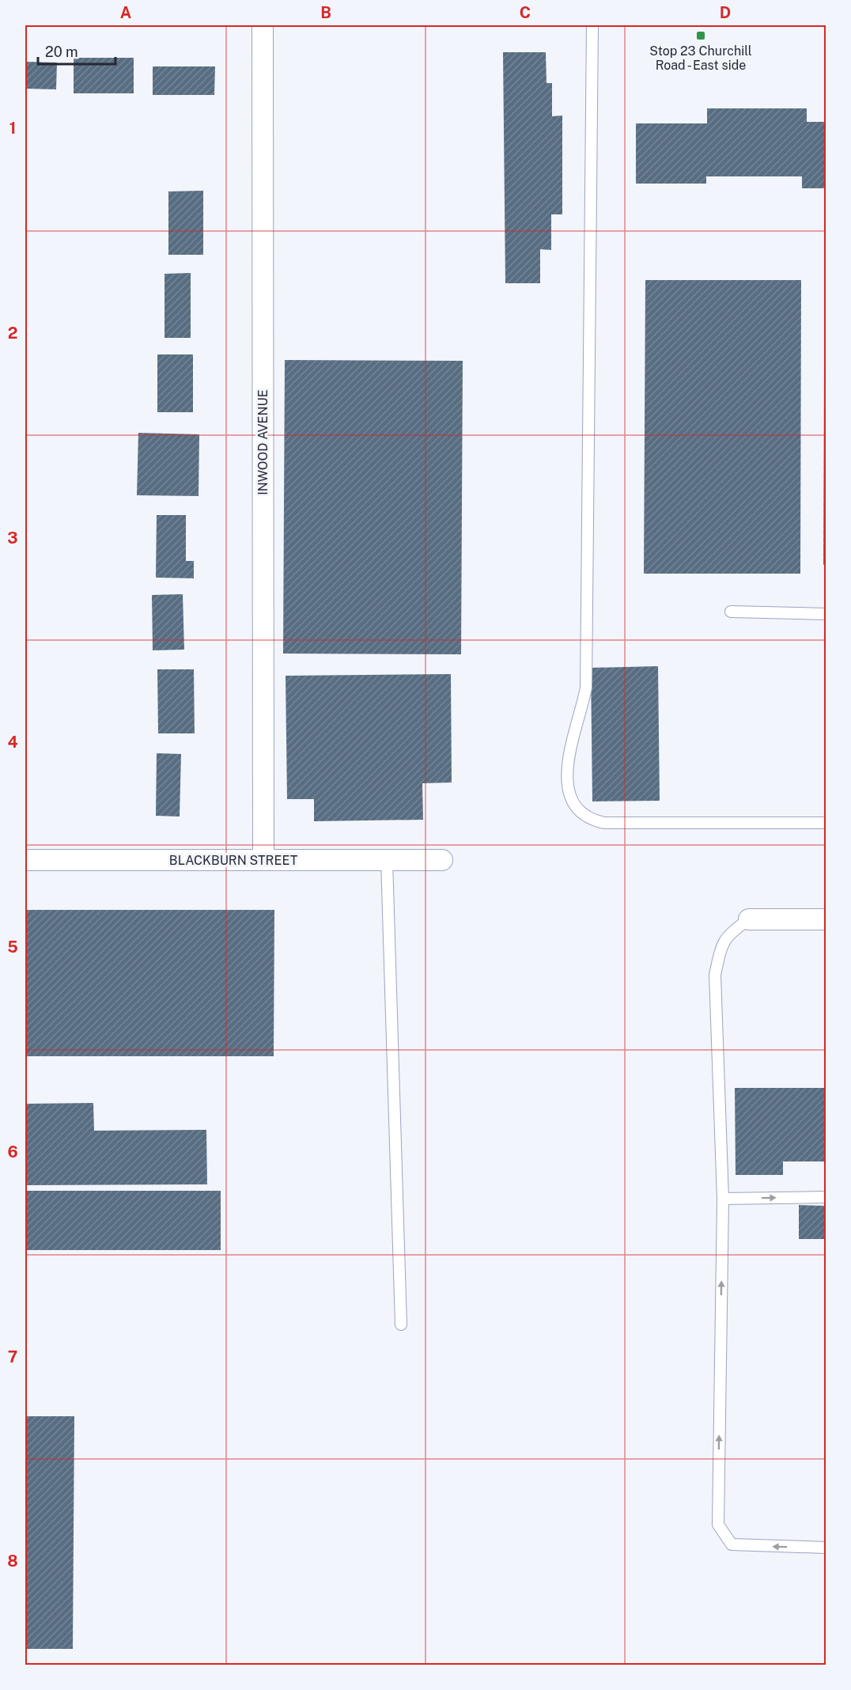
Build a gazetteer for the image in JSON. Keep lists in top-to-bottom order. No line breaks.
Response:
{"streets":{"street":["INWOOD AVENUE","BLACKBURN STREET"]},"crossings":[["INWOOD AVENUE","BLACKBURN STREET"]],"places":{"transit":["Stop 23 Churchill Road - East side"]},"scale_bar":"20 m","grid":{"columns":["A","B","C","D"],"rows":["1","2","3","4","5","6","7","8"]}}
